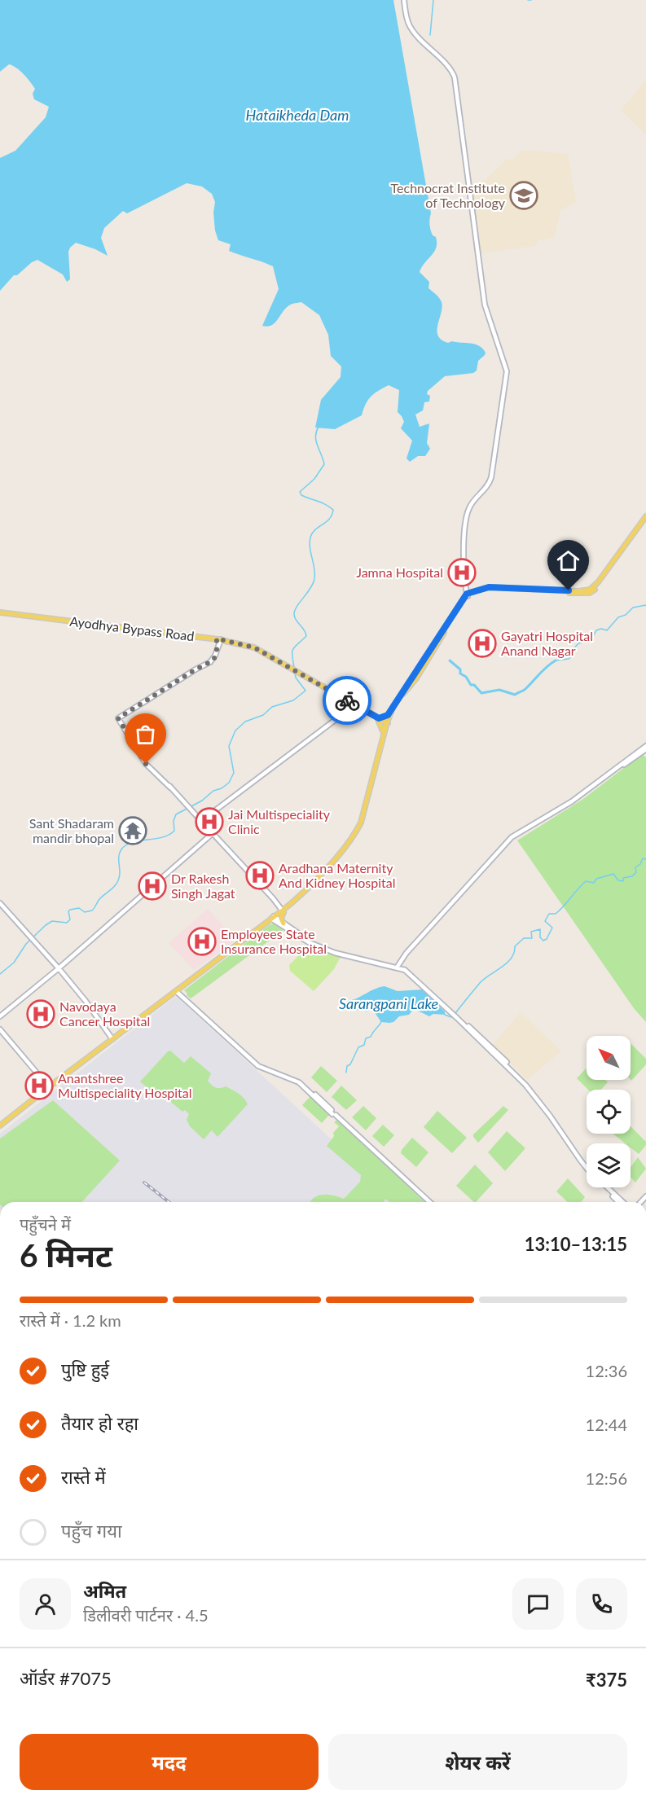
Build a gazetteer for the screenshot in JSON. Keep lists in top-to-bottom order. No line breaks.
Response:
{"streets":{"main road":["Ayodhya Bypass Road"]},"water":["Hataikheda Dam","Sarangpani Lake"],"places":{"school or university":["Technocrat Institute of Technology"],"hospital":["Jamna Hospital","Gayatri Hospital Anand Nagar","Jai Multispeciality Clinic","Aradhana Maternity And Kidney Hospital","Dr Rakesh Singh Jagat","Employees State Insurance Hospital","Navodaya Cancer Hospital","Anantshree Multispeciality Hospital"],"temple":["Sant Shadaram mandir bhopal"]},"north":"top left","page":{"heading":["6 मिनट","पहुँचने में","13:10–13:15"],"panel":["अमित","डिलीवरी पार्टनर · 4.5","ऑर्डर #7075","₹375"],"bar":"रास्ते में · 1.2 km","list":[["पुष्टि हुई","12:36"],["तैयार हो रहा","12:44"],["रास्ते में","12:56"],"पहुँच गया"],"buttons":["मदद","शेयर करें"]}}
